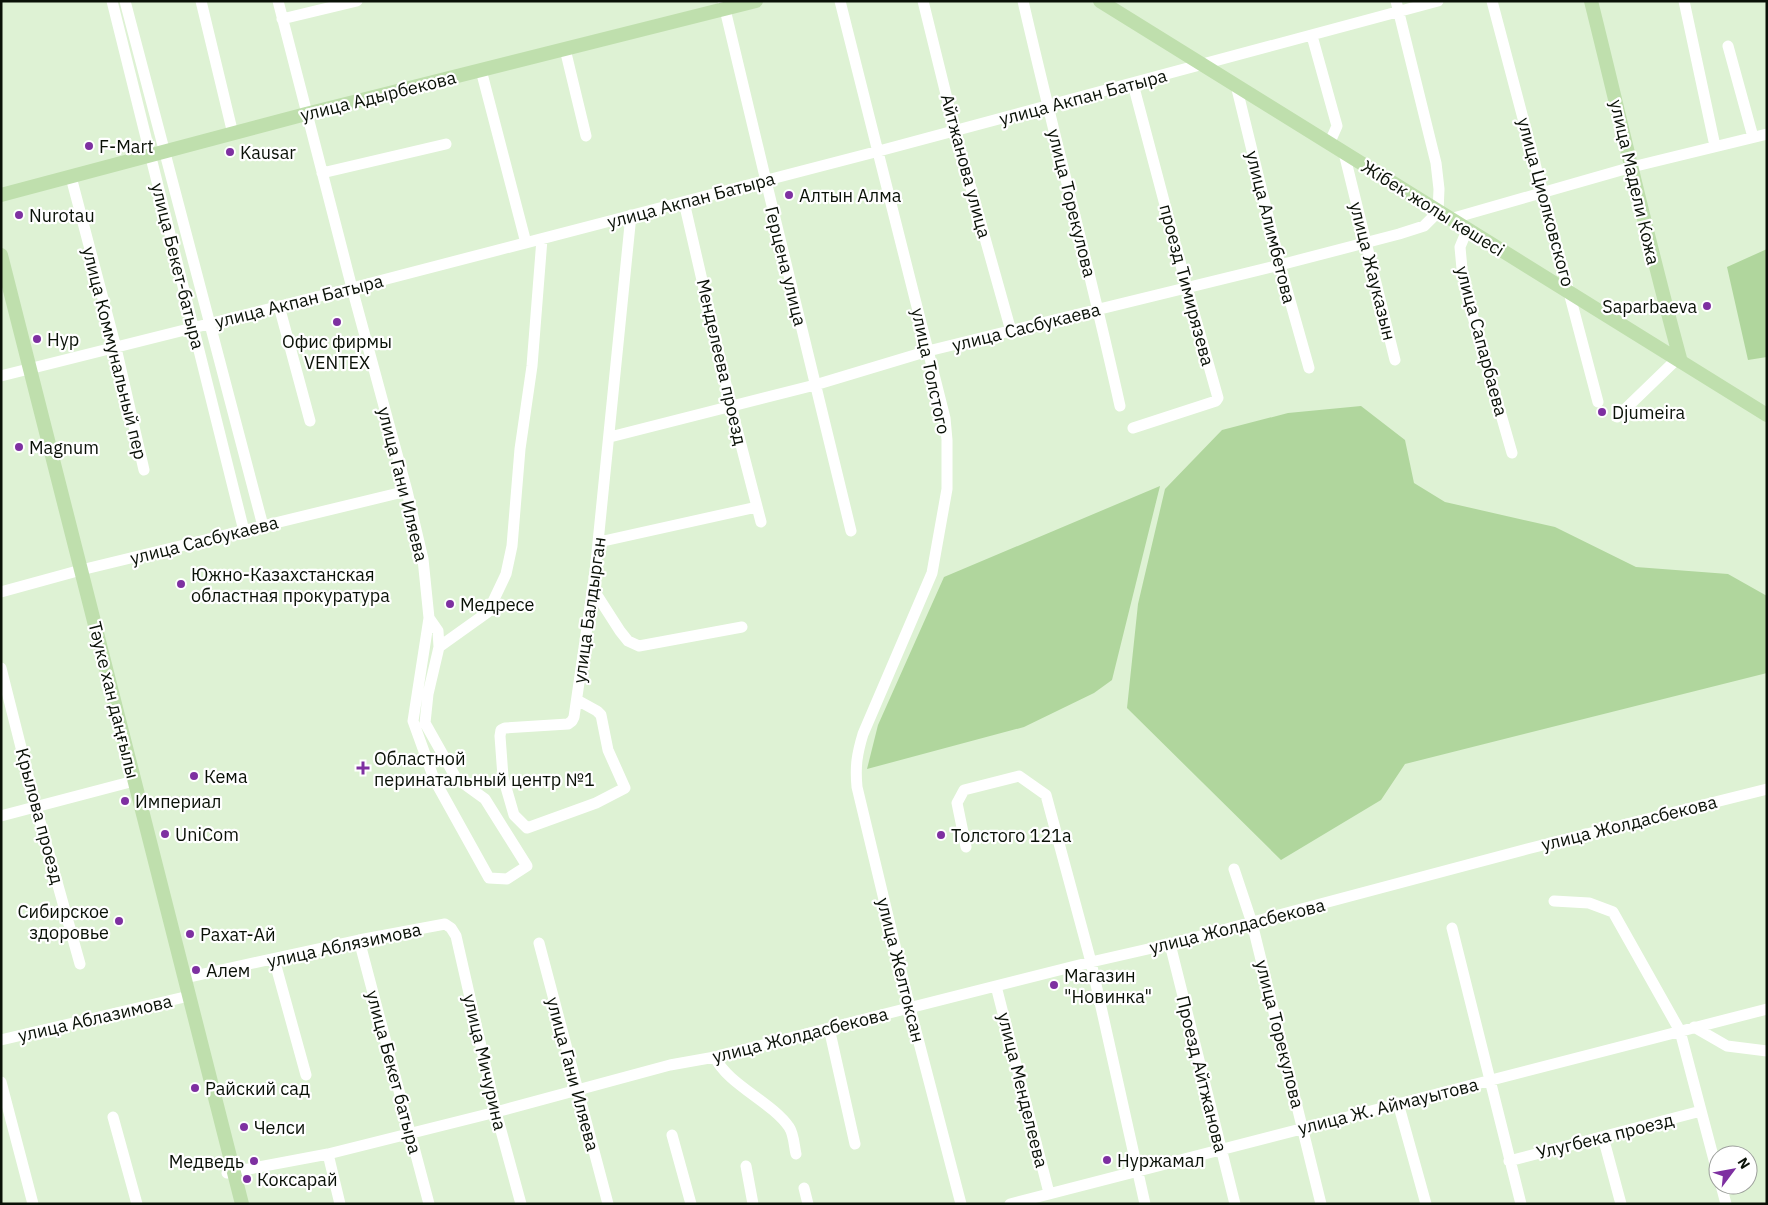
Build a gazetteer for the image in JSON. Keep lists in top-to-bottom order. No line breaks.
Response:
{"streets":{"main road":["улица Адырбекова","улица Мадели Кожа","Жібек жолы көшесі","Тәуке хан даңғылы"],"street":["улица Акпан Батыра","Айтжанова улица","улица Циолковского","улица Торекулова","улица Алимбетова","улица Бекет-батыра","Герцена улица","улица Жауказын","проезд Тимирязева","улица Сасбукаева","улица Сапарбаева","улица Коммунальный пер","Менделеева проезд","улица Толстого","улица Гани Иляева","улица Балдырган","Крылова проезд","улица Жолдасбекова","улица Аблязимова","улица Желтоксан","улица Аблазимова","улица Мичурина","улица Бекет батыра","Проезд Айтжанова","улица Менделеева","улица Ж. Аймауытова","Улугбека проезд"]},"crossings":[["улица Адырбекова","улица Бекет-батыра"],["улица Адырбекова","Герцена улица"],["улица Адырбекова","улица Коммунальный пер"],["улица Адырбекова","улица Гани Иляева"],["улица Акпан Батыра","Айтжанова улица"],["улица Акпан Батыра","улица Торекулова"],["улица Акпан Батыра","Жібек жолы көшесі"],["улица Акпан Батыра","улица Бекет-батыра"],["улица Акпан Батыра","Герцена улица"],["улица Акпан Батыра","проезд Тимирязева"],["улица Акпан Батыра","улица Коммунальный пер"],["улица Акпан Батыра","Менделеева проезд"],["улица Акпан Батыра","улица Толстого"],["улица Акпан Батыра","улица Гани Иляева"],["улица Акпан Батыра","улица Балдырган"],["улица Акпан Батыра","Тәуке хан даңғылы"],["Айтжанова улица","улица Сасбукаева"],["улица Мадели Кожа","Жібек жолы көшесі"],["улица Циолковского","Жібек жолы көшесі"],["улица Торекулова","улица Сасбукаева"],["улица Торекулова","улица Жолдасбекова"],["улица Торекулова","улица Ж. Аймауытова"],["Жібек жолы көшесі","улица Алимбетова"],["Жібек жолы көшесі","улица Жауказын"],["Жібек жолы көшесі","улица Сасбукаева"],["Жібек жолы көшесі","улица Сапарбаева"],["улица Алимбетова","улица Сасбукаева"],["улица Бекет-батыра","улица Сасбукаева"],["Герцена улица","улица Сасбукаева"],["улица Жауказын","улица Сасбукаева"],["проезд Тимирязева","улица Сасбукаева"],["улица Сасбукаева","Менделеева проезд"],["улица Сасбукаева","улица Толстого"],["улица Сасбукаева","улица Гани Иляева"],["улица Сасбукаева","улица Балдырган"],["улица Сасбукаева","Тәуке хан даңғылы"],["улица Толстого","улица Желтоксан"],["улица Гани Иляева","улица Жолдасбекова"],["Тәуке хан даңғылы","улица Жолдасбекова"],["Тәуке хан даңғылы","улица Аблязимова"],["Тәуке хан даңғылы","улица Аблазимова"],["улица Жолдасбекова","улица Желтоксан"],["улица Жолдасбекова","улица Мичурина"],["улица Жолдасбекова","улица Бекет батыра"],["улица Жолдасбекова","Проезд Айтжанова"],["улица Жолдасбекова","улица Менделеева"],["улица Аблязимова","улица Мичурина"],["улица Аблязимова","улица Бекет батыра"],["Проезд Айтжанова","улица Ж. Аймауытова"],["улица Менделеева","улица Ж. Аймауытова"]],"places":{"other":["F-Mart","Kausar","Алтын Алма","Nurotau","Saparbaeva","Офис фирмы VENTEX","Нур","Djumeira","Magnum","Южно-Казахстанская областная прокуратура","Медресе","Кема","Империал","UniCom","Толстого 121а","Сибирское здоровье","Рахат-Ай","Алем","Магазин \"Новинка\"","Райский сад","Челси","Нуржамал","Медведь","Коксарай"],"health":["Областной перинатальный центр №1"]},"north":"top right"}
